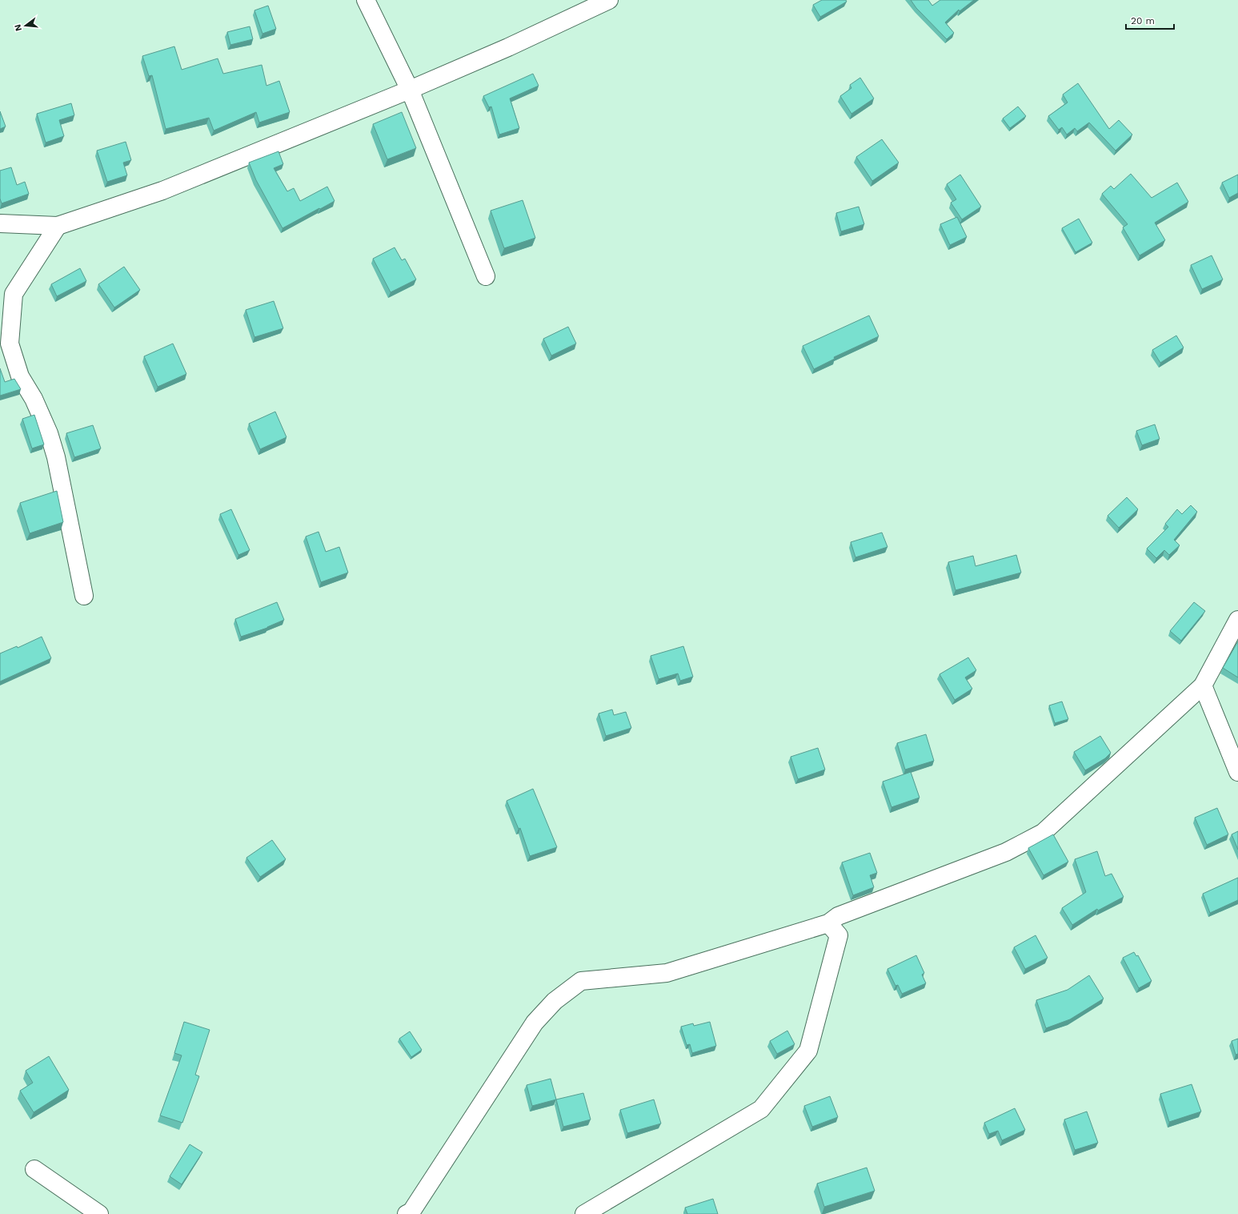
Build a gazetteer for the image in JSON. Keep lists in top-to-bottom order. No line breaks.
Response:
{"scale_bar":"20 m","north":"left"}
